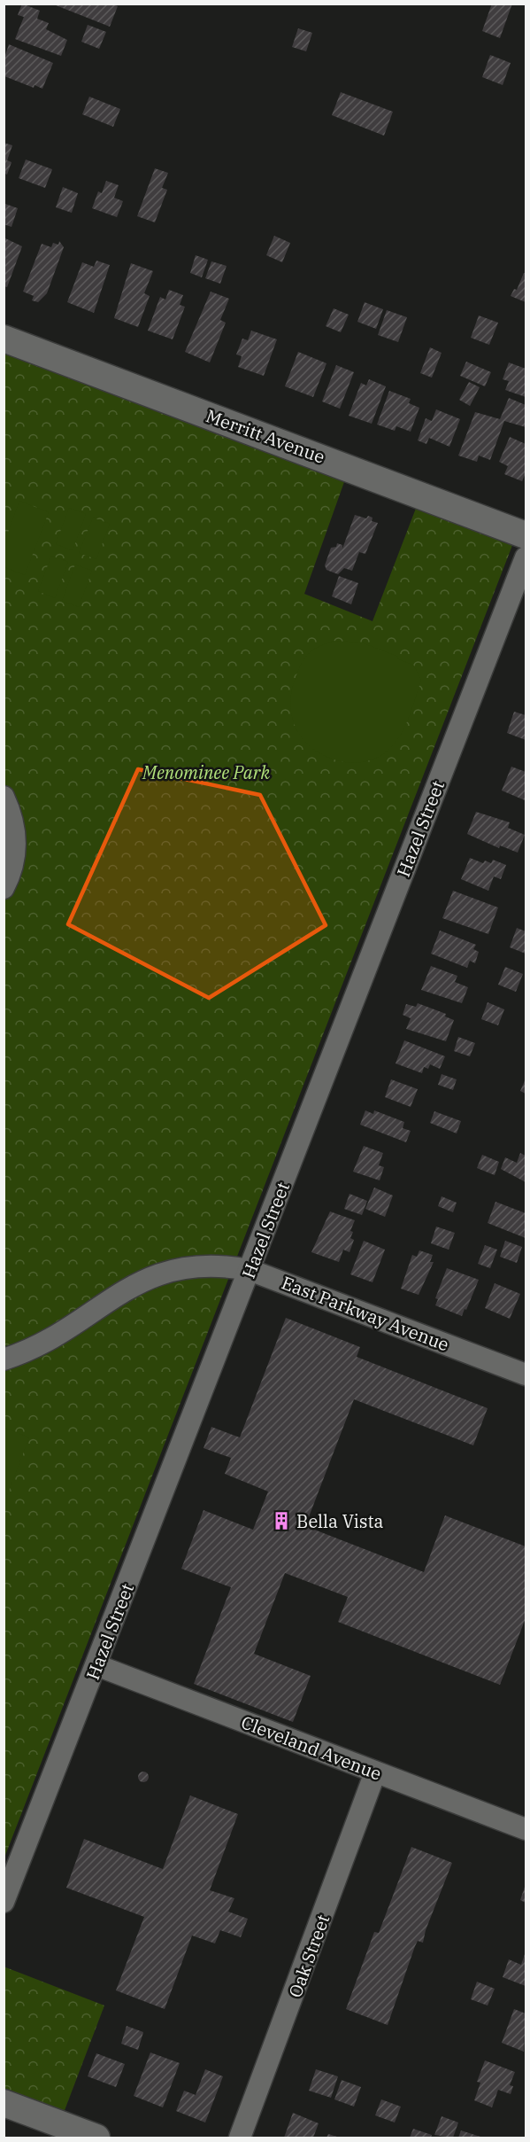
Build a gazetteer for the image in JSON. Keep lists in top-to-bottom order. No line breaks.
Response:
{"streets":{"street":["Merritt Avenue","Hazel Street","East Parkway Avenue","Cleveland Avenue","Oak Street"]},"crossings":[["Hazel Street","East Parkway Avenue"],["Hazel Street","Cleveland Avenue"],["Cleveland Avenue","Oak Street"]],"parks":["Menominee Park"],"places":{"building":["Bella Vista"]}}
